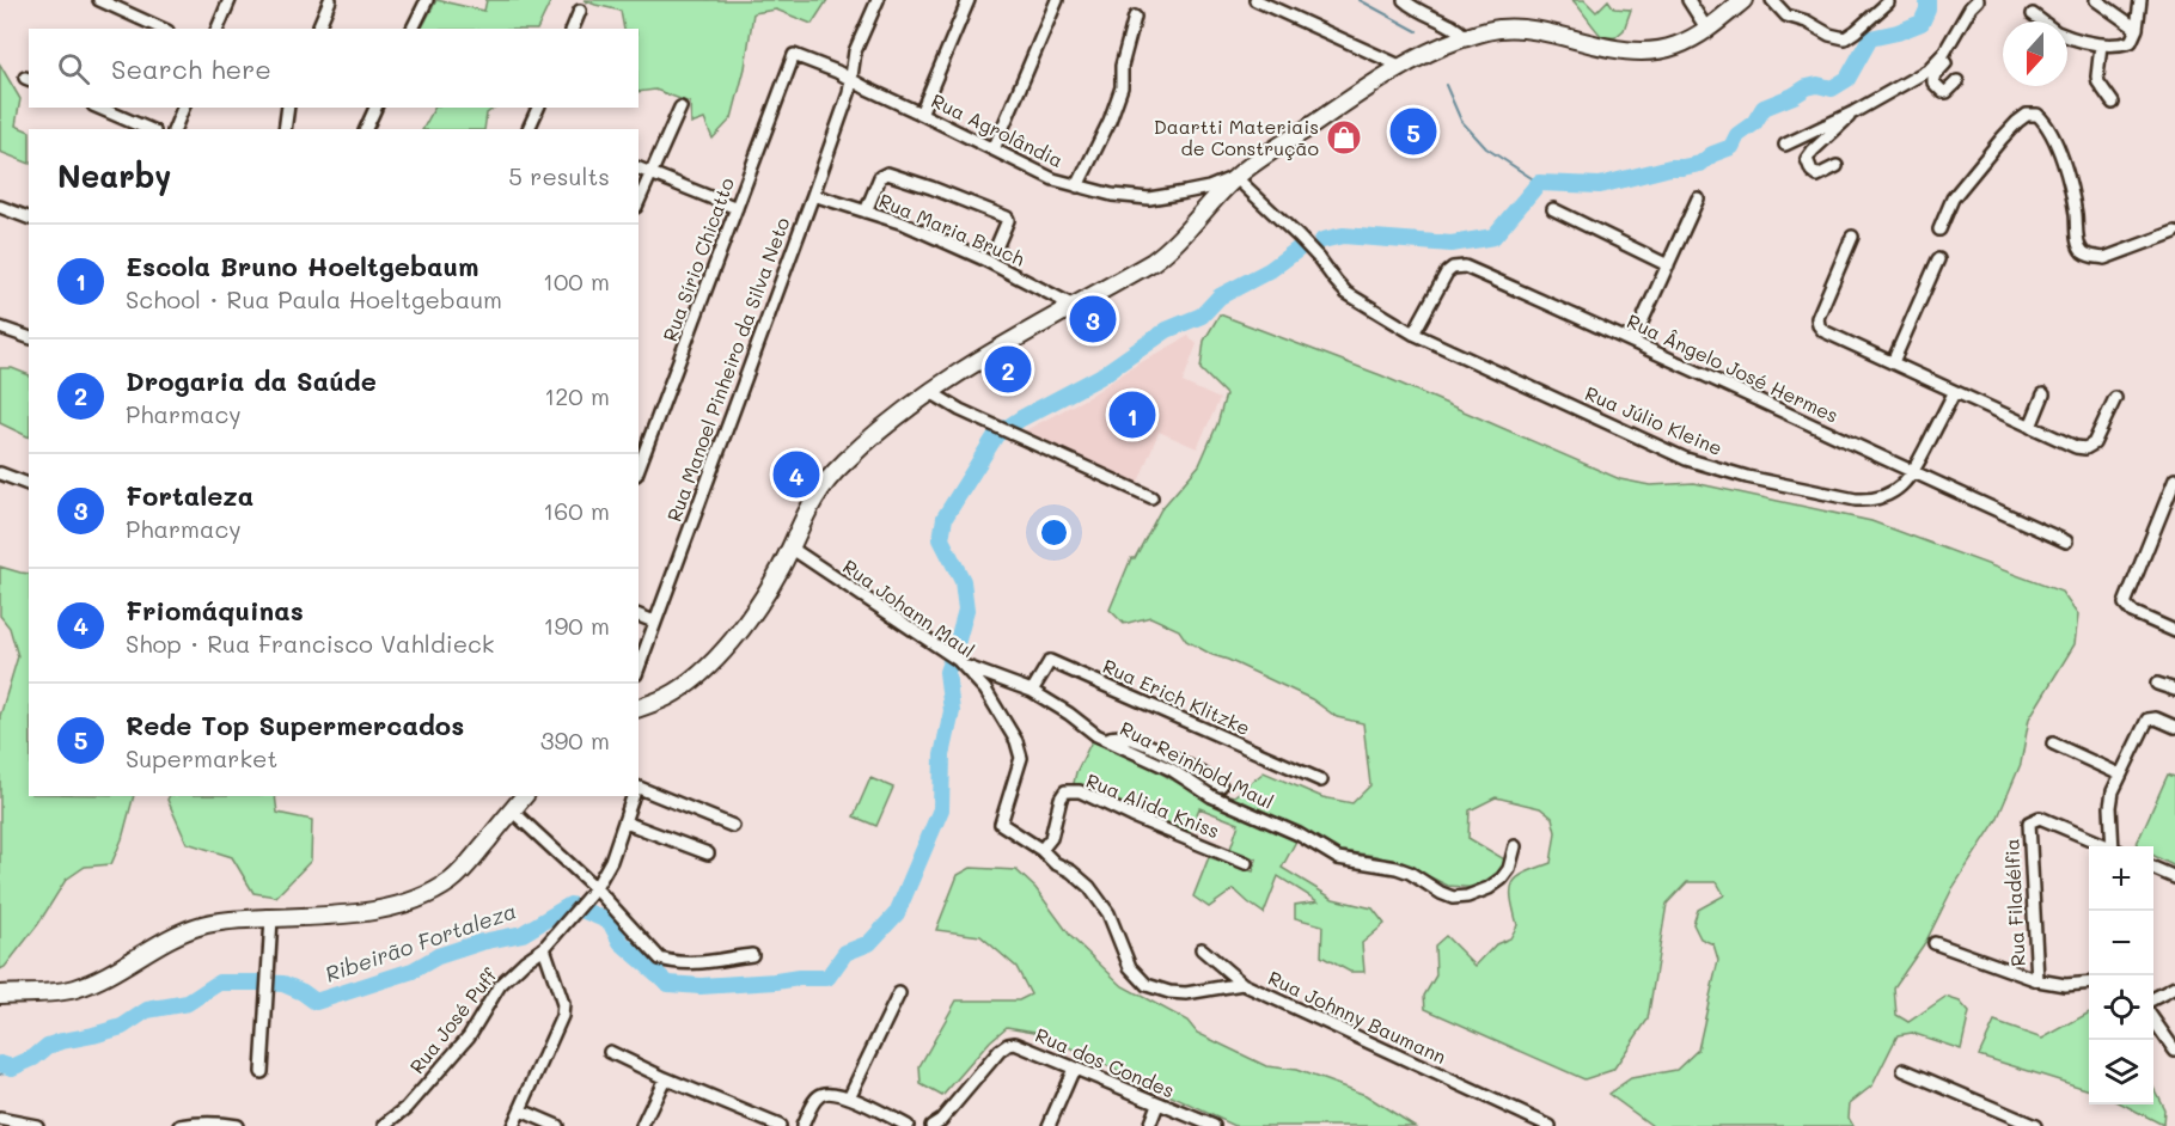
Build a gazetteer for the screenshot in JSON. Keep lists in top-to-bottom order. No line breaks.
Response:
{"streets":{"street":["Rua Agrolândia","Rua Maria Bruch","Rua Sírio Chicatto","Rua Ângelo José Hermes","Rua Manoel Pinheiro da Silva Neto","Rua Júlio Kleine","Rua Johann Maul","Rua Erich Klitzke","Rua Reinhold Maul","Rua Alida Kniss","Rua Filadélfia","Rua Johnny Baumann","Rua José Puff","Rua dos Condes"]},"crossings":[["Rua Agrolândia","Rua Sírio Chicatto"],["Rua Agrolândia","Rua Manoel Pinheiro da Silva Neto"],["Rua Agrolândia","Rua Júlio Kleine"],["Rua Maria Bruch","Rua Manoel Pinheiro da Silva Neto"],["Rua Ângelo José Hermes","Rua Júlio Kleine"],["Rua Johann Maul","Rua Reinhold Maul"],["Rua Johann Maul","Rua Alida Kniss"],["Rua Johann Maul","Rua Johnny Baumann"],["Rua Erich Klitzke","Rua Reinhold Maul"],["Rua Alida Kniss","Rua Johnny Baumann"]],"water":["Ribeirão Fortaleza"],"places":{"shop":["Daartti Materiais de Construção"]},"north":"bottom","page":{"search":"Search here","pins":["5","3","2","1","4"],"heading":["Nearby","5 results"],"list":[{"mark":"1","name":"Escola Bruno Hoeltgebaum","note":"School · Rua Paula Hoeltgebaum","value":"100 m"},{"mark":"2","name":"Drogaria da Saúde","note":"Pharmacy","value":"120 m"},{"mark":"3","name":"Fortaleza","note":"Pharmacy","value":"160 m"},{"mark":"4","name":"Friomáquinas","note":"Shop · Rua Francisco Vahldieck","value":"190 m"},{"mark":"5","name":"Rede Top Supermercados","note":"Supermarket","value":"390 m"}],"map_buttons":["+","−"]}}
